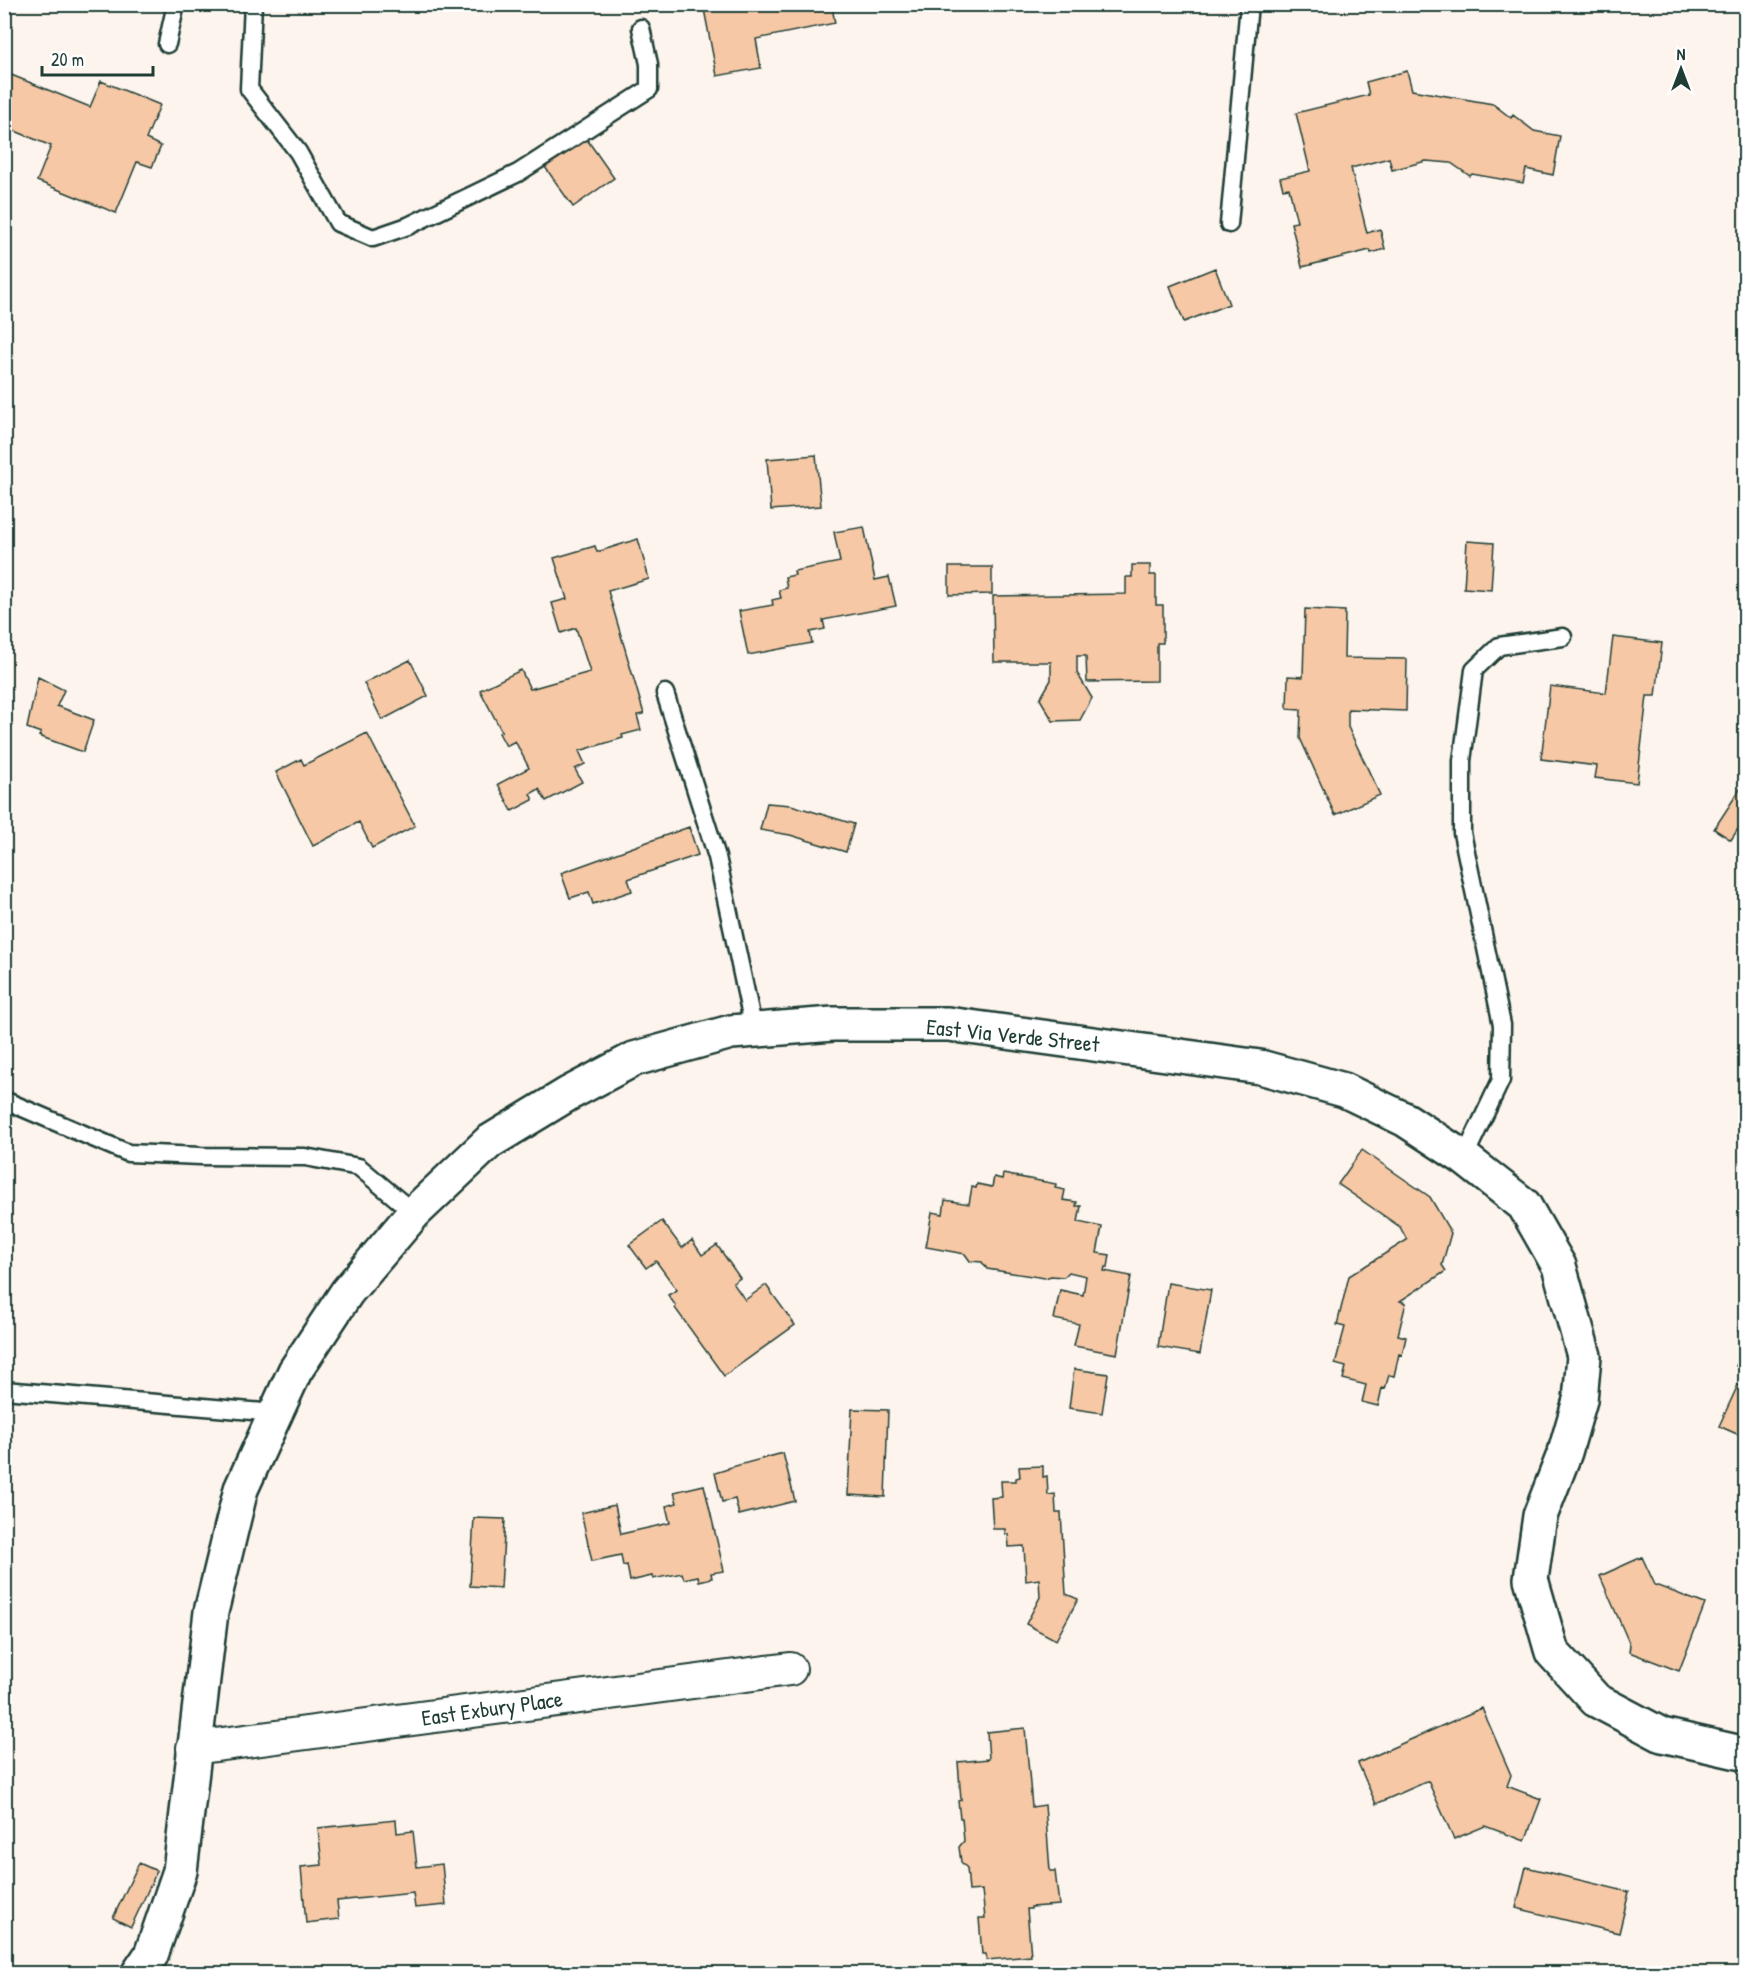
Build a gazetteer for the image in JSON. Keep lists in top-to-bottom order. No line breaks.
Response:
{"streets":{"street":["East Via Verde Street","East Exbury Place"]},"crossings":[["East Via Verde Street","East Exbury Place"]],"scale_bar":"20 m","north":"top"}
